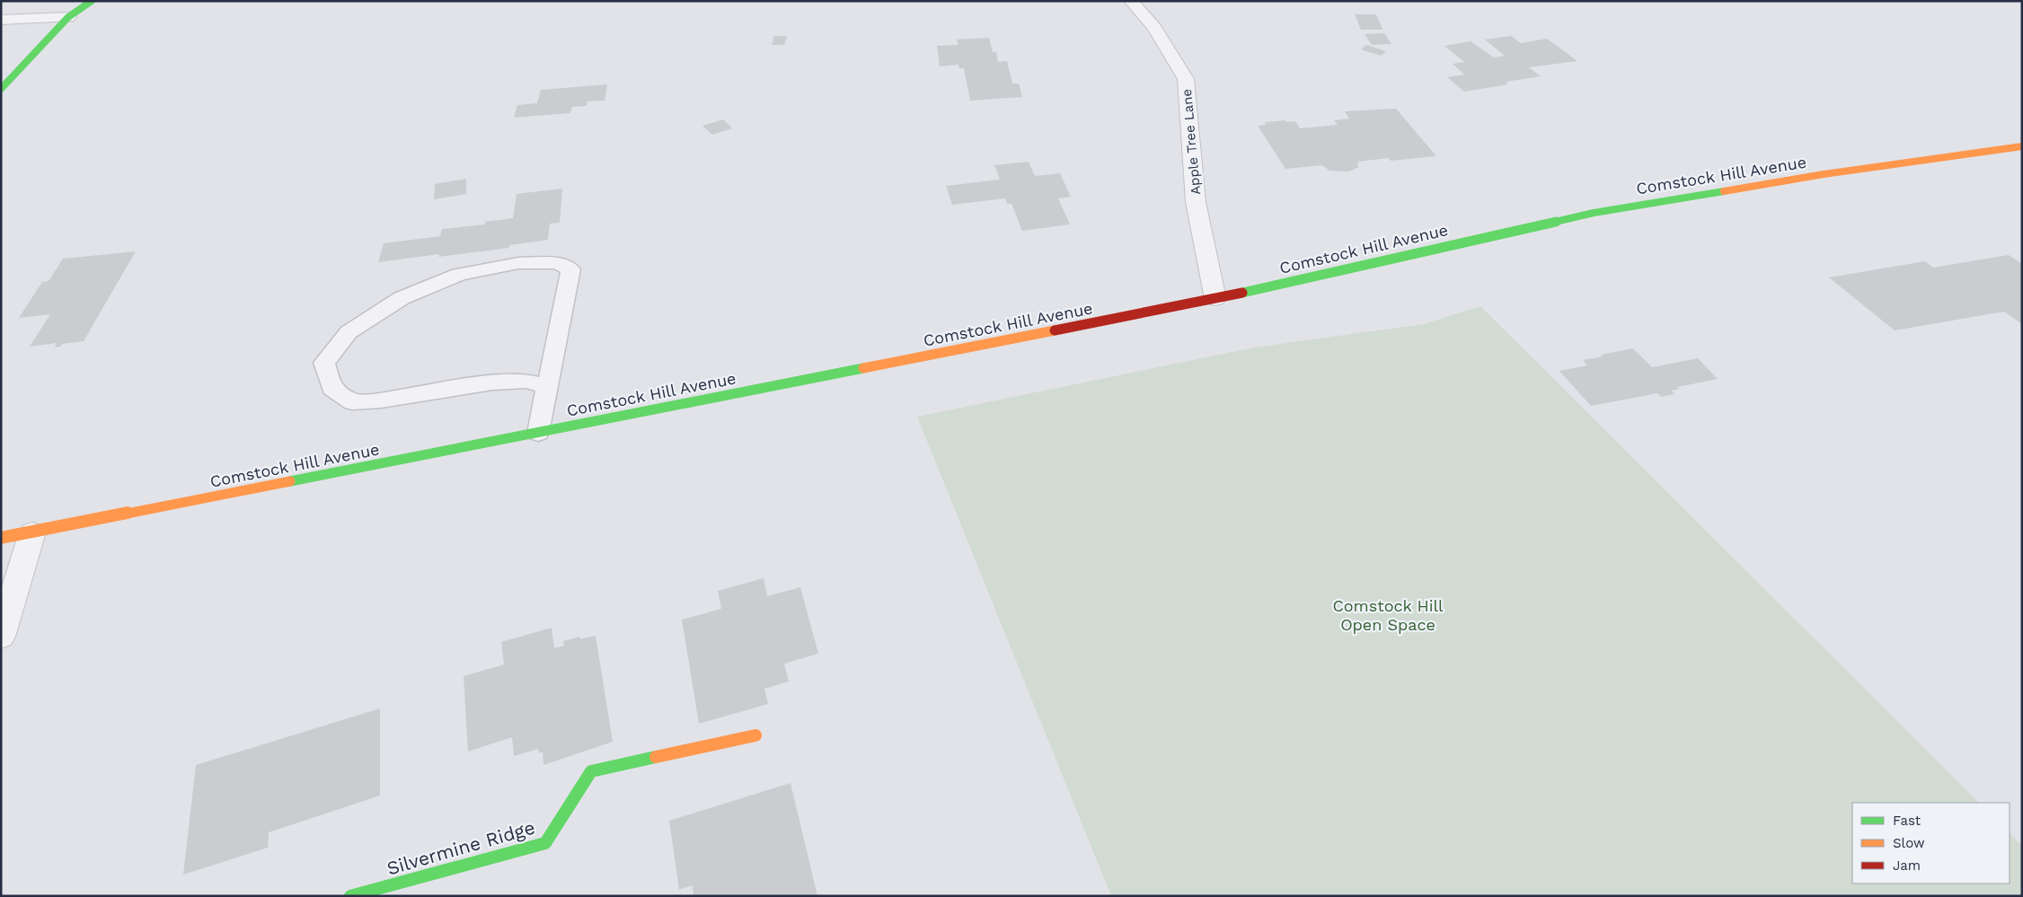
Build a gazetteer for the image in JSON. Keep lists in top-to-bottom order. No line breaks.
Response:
{"streets":{"street":["Apple Tree Lane","Comstock Hill Avenue","Silvermine Ridge"]},"crossings":[["Apple Tree Lane","Comstock Hill Avenue"]],"parks":["Comstock Hill Open Space"],"legend":["Fast","Slow","Jam"]}
